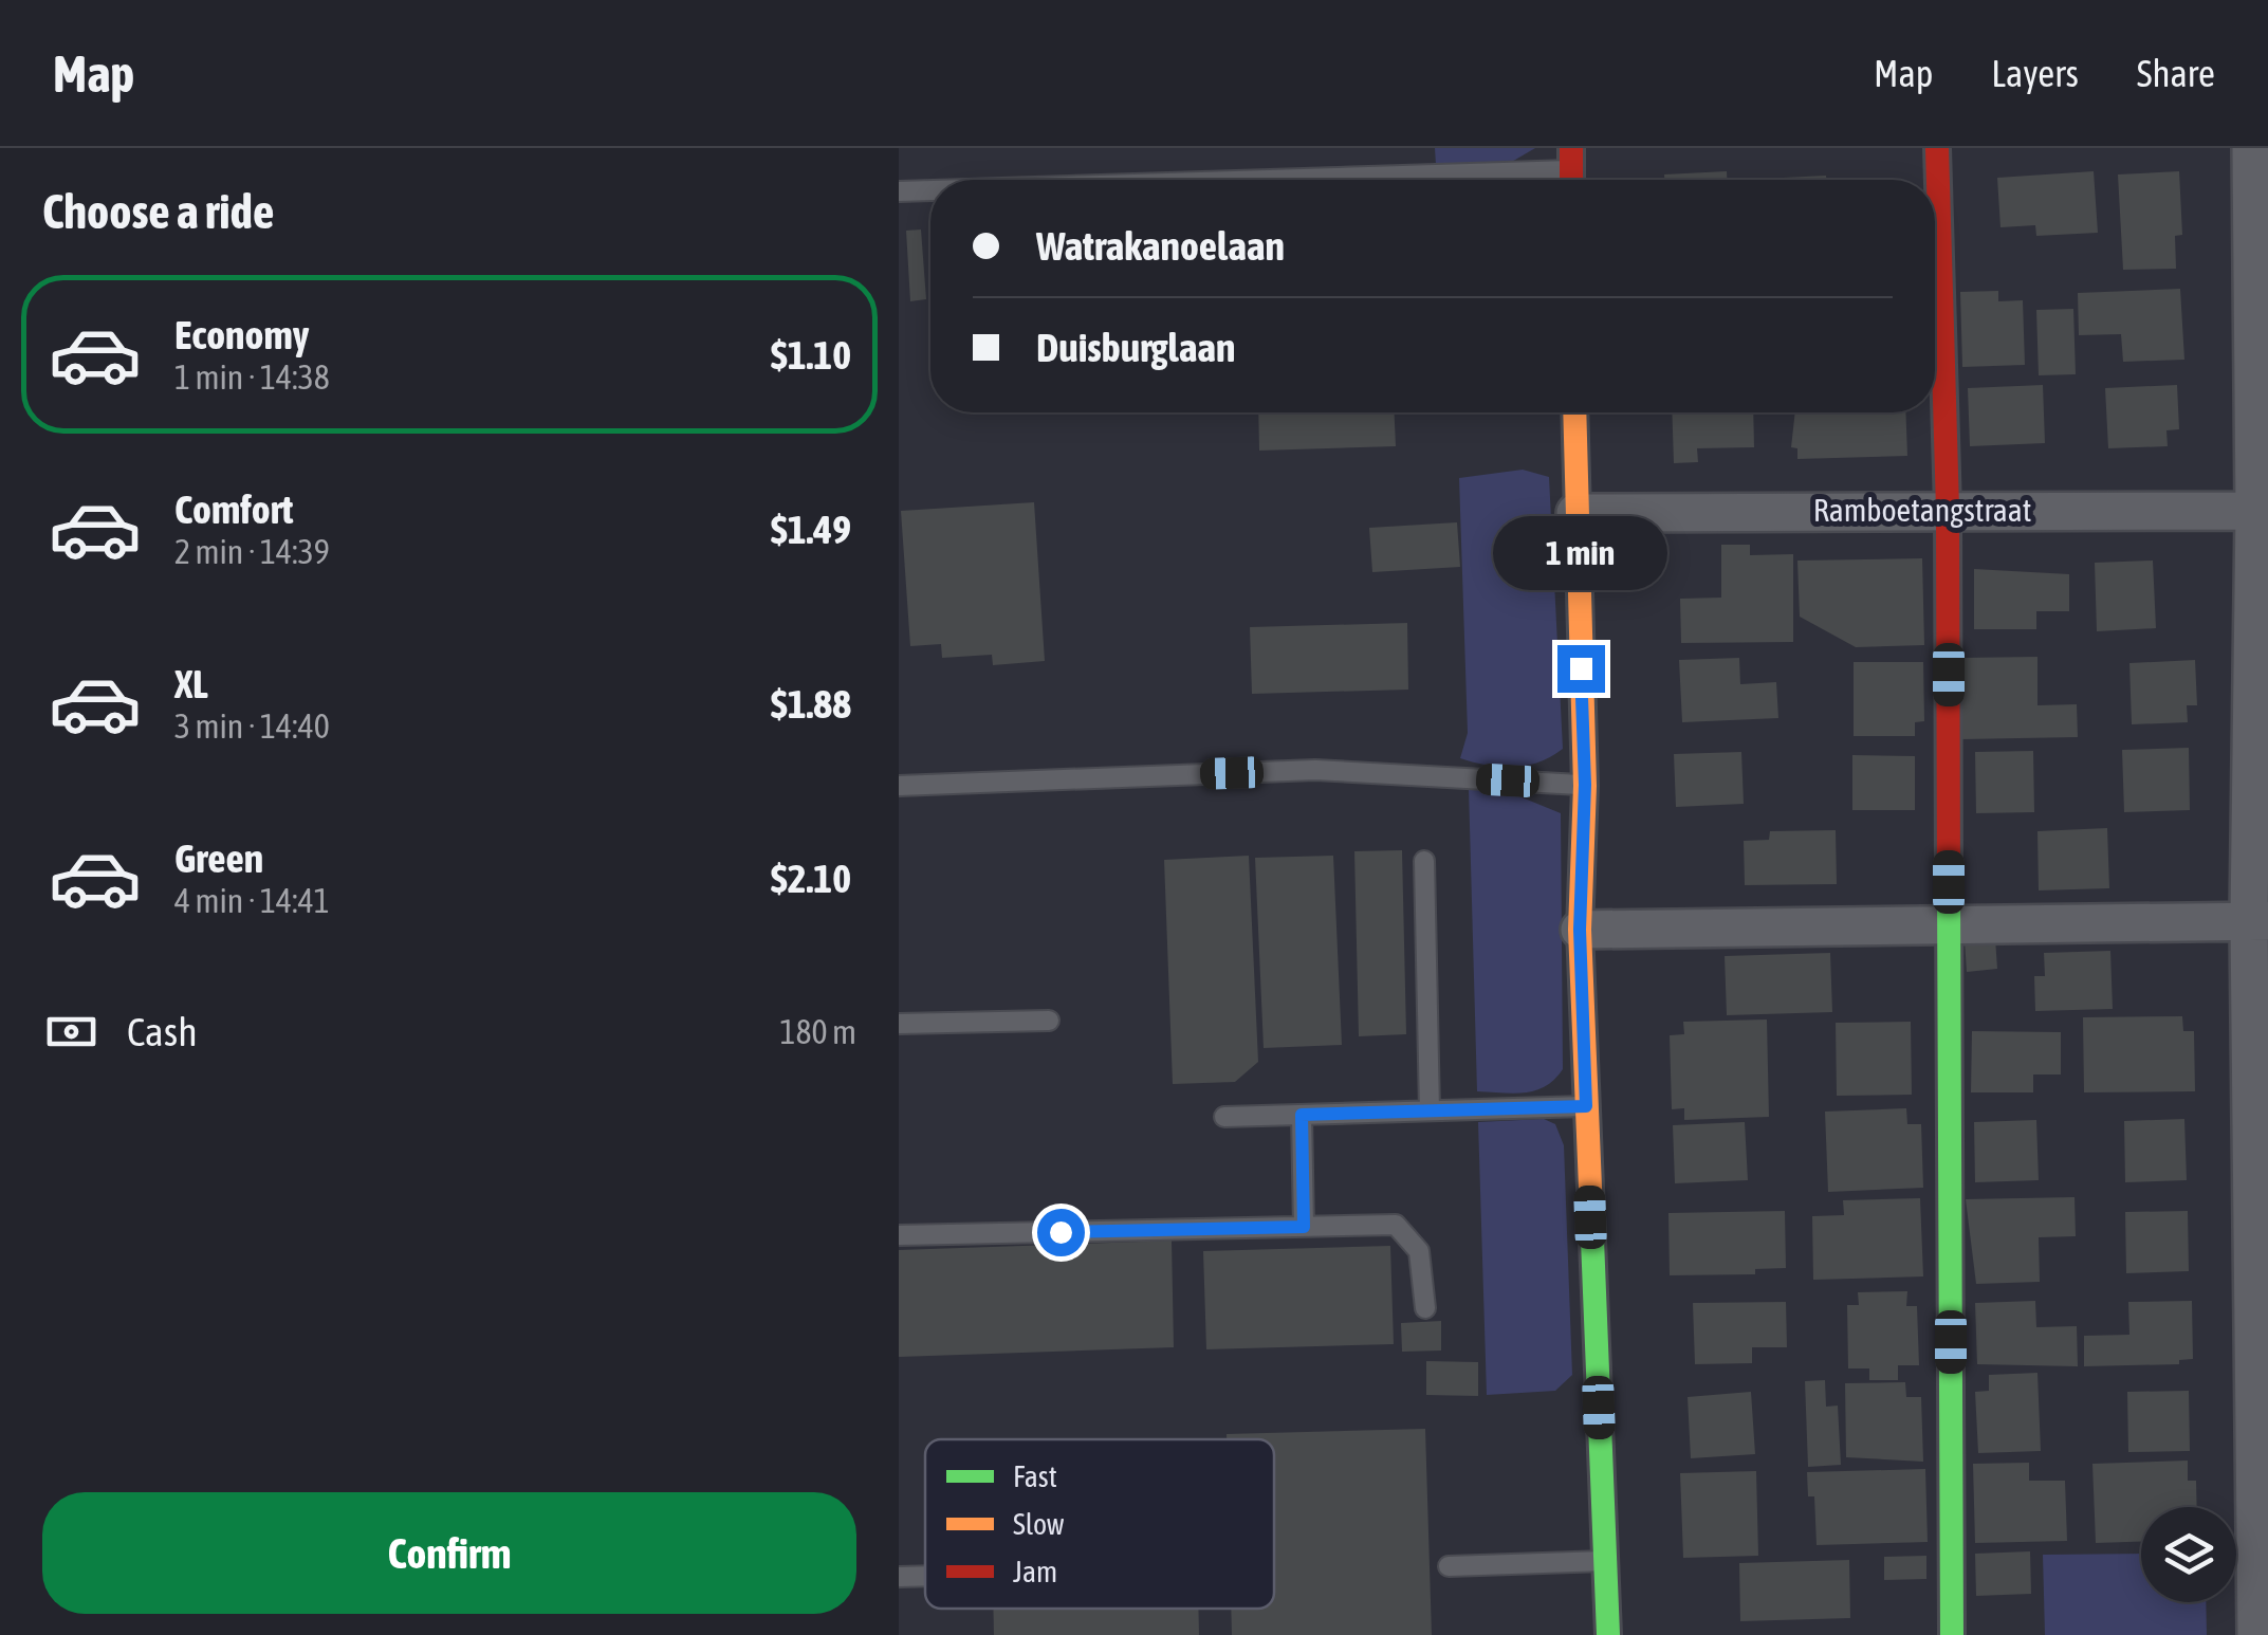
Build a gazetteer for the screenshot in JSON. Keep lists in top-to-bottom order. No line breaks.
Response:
{"streets":{"street":["Ramboetangstraat"]},"legend":["Fast","Slow","Jam"],"page":{"header":"Map","nav":["Map","Layers","Share"],"heading":"Choose a ride","banner":["Watrakanoelaan","Duisburglaan"],"list":[{"name":"Economy","note":"1 min · 14:38","value":"$1.10"},{"name":"Comfort","note":"2 min · 14:39","value":"$1.49"},{"name":"XL","note":"3 min · 14:40","value":"$1.88"},{"name":"Green","note":"4 min · 14:41","value":"$2.10"}],"bubble":"1 min","pay":["Cash","180 m"],"buttons":"Confirm"}}
